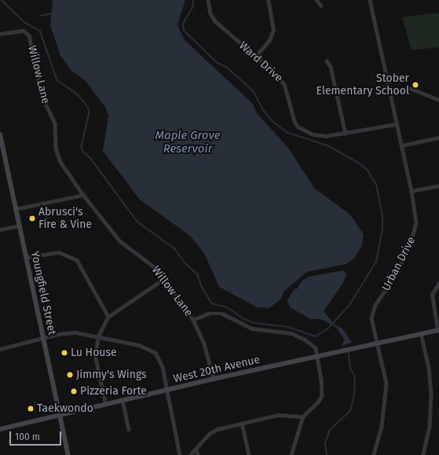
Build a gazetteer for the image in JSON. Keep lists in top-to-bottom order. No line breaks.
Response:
{"streets":{"street":["Ward Drive","Willow Lane","Urban Drive","Youngfield Street","West 20th Avenue"]},"crossings":[["Willow Lane","West 20th Avenue"],["Urban Drive","West 20th Avenue"],["Youngfield Street","West 20th Avenue"]],"water":["Maple Grove Reservoir"],"places":["Stober Elementary School","Abrusci's Fire & Vine","Lu House","Jimmy's Wings","Pizzeria Forte","Taekwondo"],"scale_bar":"100 m"}
